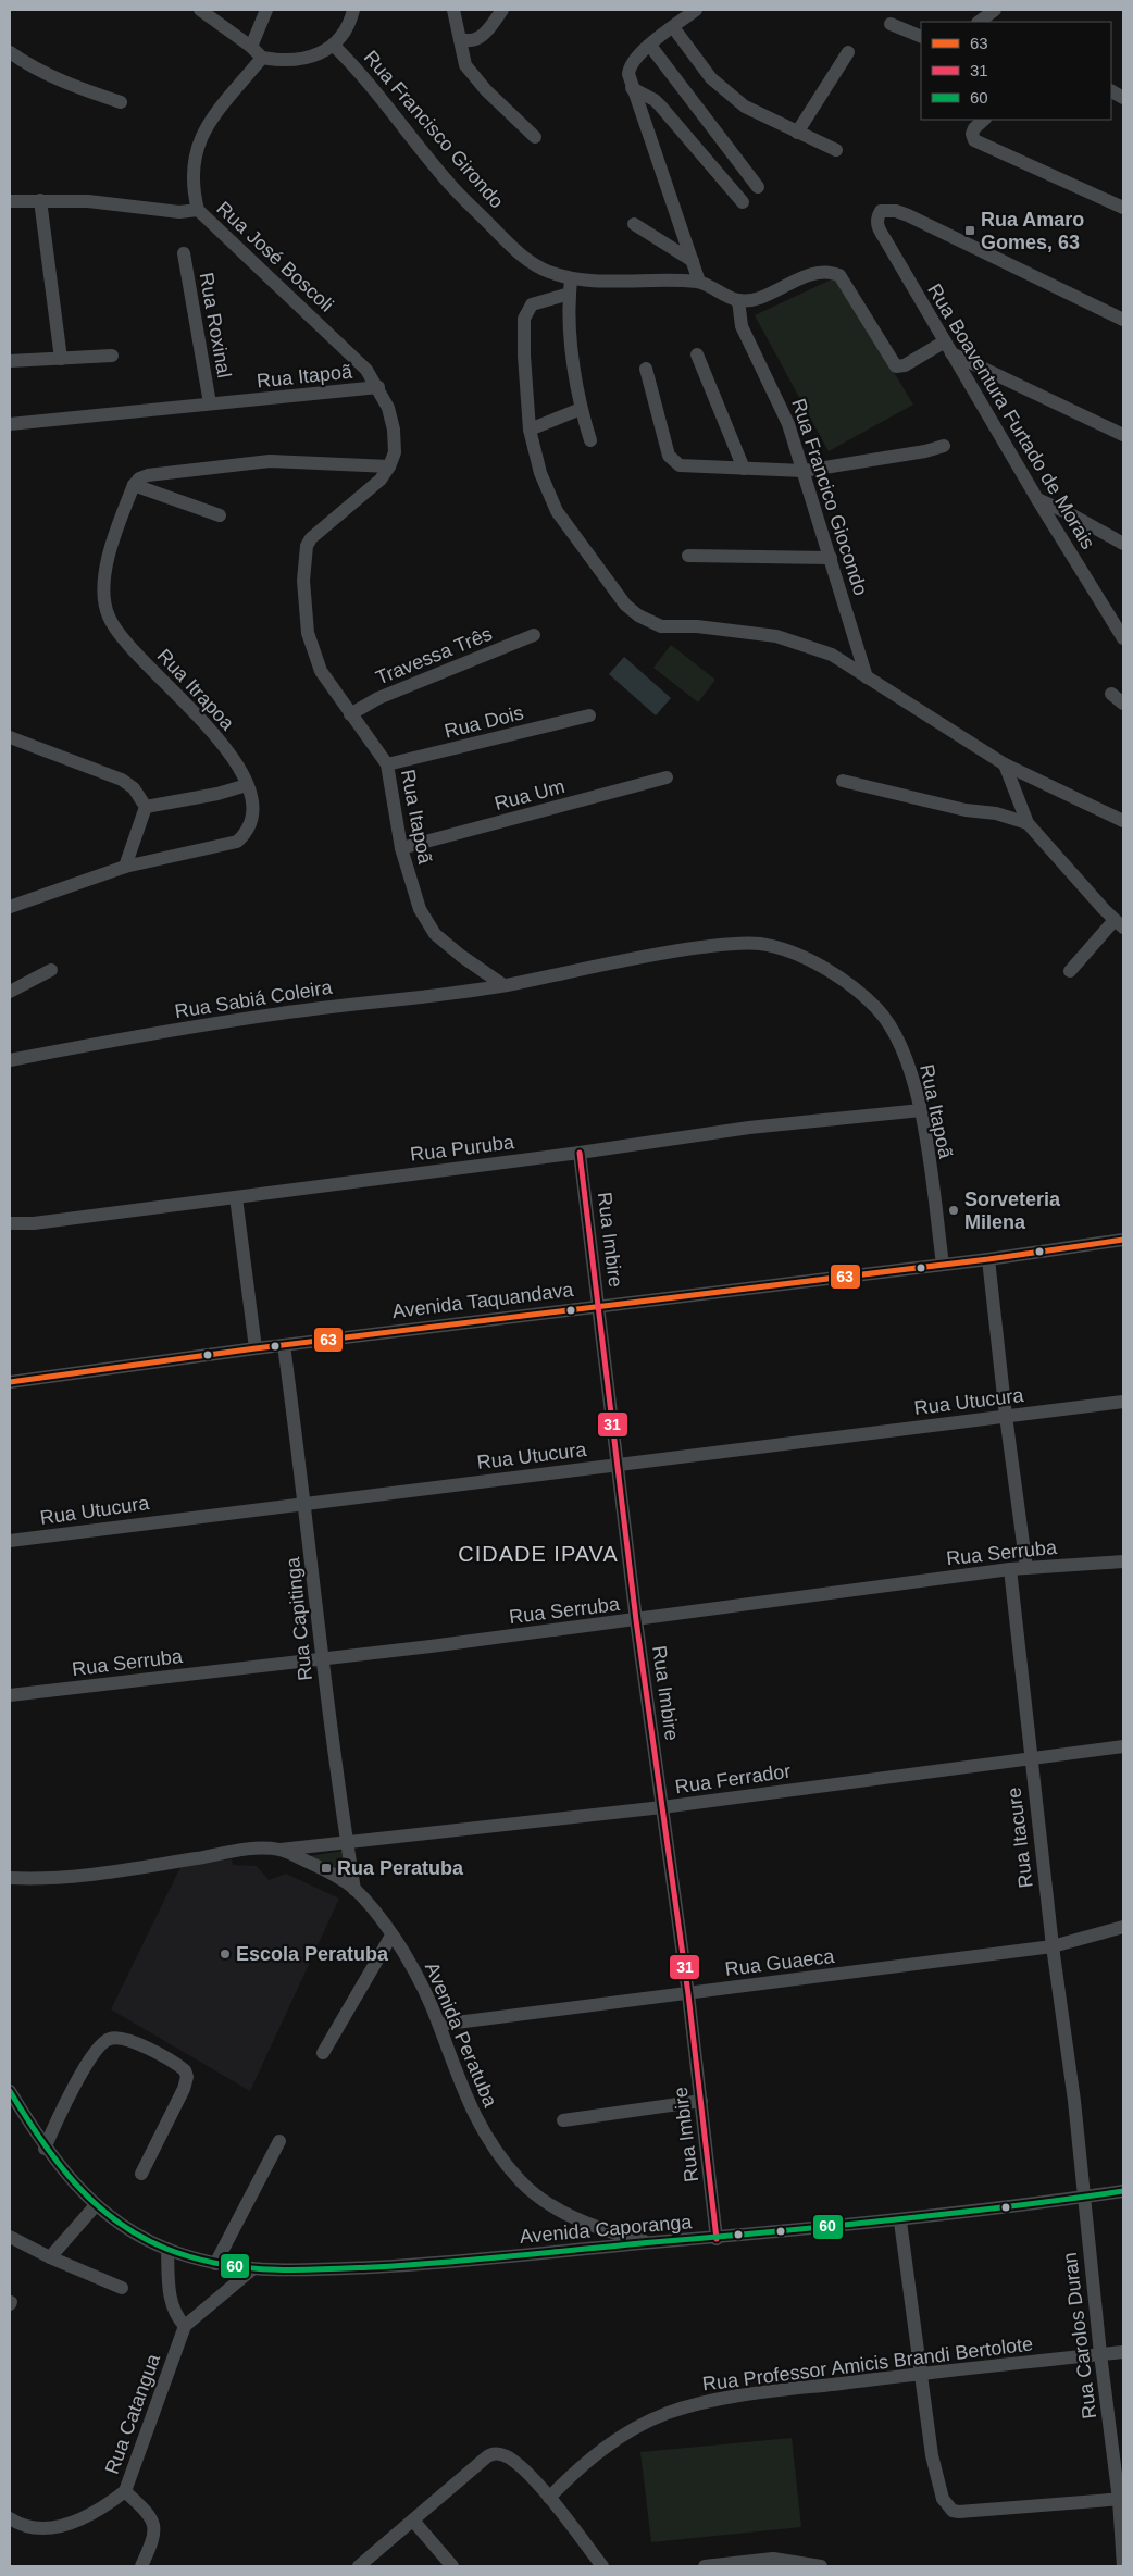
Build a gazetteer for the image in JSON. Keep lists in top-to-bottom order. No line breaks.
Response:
{"streets":{"street":["Rua Francisco Girondo","Rua José Boscoli","Rua Roxinal","Rua Itapoã","Rua Boaventura Furtado de Morais","Rua Francico Giocondo","Travessa Três","Rua Itrapoa","Rua Dois","Rua Um","Rua Sabiá Coleira","Rua Puruba","Rua Imbire","Avenida Taquandava","Rua Utucura","Rua Serruba","Rua Capitinga","Rua Ferrador","Rua Itacure","Rua Guaeca","Avenida Peratuba","Avenida Caporanga","Rua Carolos Duran","Rua Professor Amicis Brandi Bertolote","Rua Catangua"]},"crossings":[["Rua Francisco Girondo","Rua Francico Giocondo"],["Rua José Boscoli","Rua Itapoã"],["Rua Roxinal","Rua Itapoã"],["Rua Itapoã","Travessa Três"],["Rua Itapoã","Rua Dois"],["Rua Itapoã","Rua Um"],["Rua Itapoã","Rua Sabiá Coleira"],["Rua Itapoã","Rua Puruba"],["Rua Itapoã","Avenida Taquandava"],["Rua Puruba","Rua Imbire"],["Rua Imbire","Avenida Taquandava"],["Rua Imbire","Rua Utucura"],["Rua Imbire","Rua Serruba"],["Rua Imbire","Rua Ferrador"],["Rua Imbire","Rua Guaeca"],["Rua Imbire","Avenida Caporanga"],["Avenida Taquandava","Rua Capitinga"],["Rua Utucura","Rua Capitinga"],["Rua Serruba","Rua Capitinga"],["Rua Serruba","Rua Itacure"],["Rua Capitinga","Rua Ferrador"],["Rua Capitinga","Avenida Peratuba"],["Rua Ferrador","Rua Itacure"],["Rua Ferrador","Avenida Peratuba"],["Rua Itacure","Rua Guaeca"],["Rua Itacure","Rua Carolos Duran"],["Rua Guaeca","Avenida Peratuba"],["Avenida Peratuba","Avenida Caporanga"],["Avenida Caporanga","Rua Carolos Duran"],["Rua Carolos Duran","Rua Professor Amicis Brandi Bertolote"]],"districts":["CIDADE IPAVA"],"places":{"transit":["Rua Amaro Gomes, 63","Rua Peratuba"],"other":["Sorveteria Milena","Escola Peratuba"]},"lines":["transit line 31","transit line 63","transit line 60"],"legend":["63","31","60"]}
